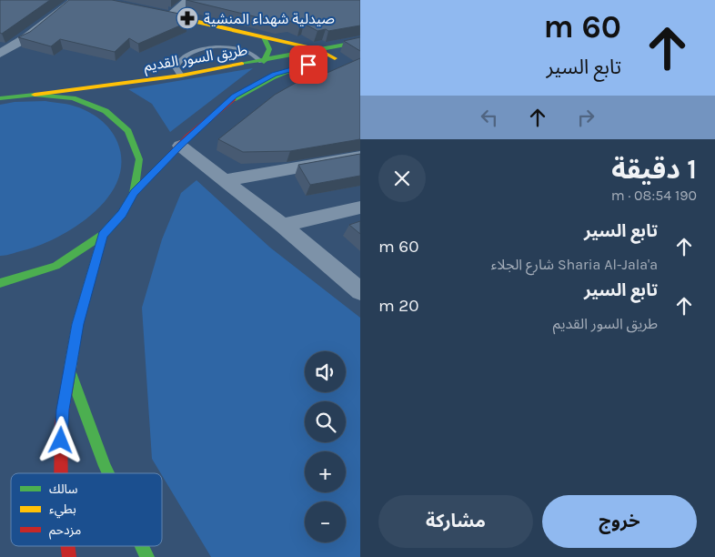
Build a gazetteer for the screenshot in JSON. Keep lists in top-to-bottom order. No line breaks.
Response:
{"streets":{"main road":["طريق السور القديم"]},"places":{"pharmacy":["صيدلية شهداء المنشية"]},"legend":["سالك","بطيء","مزدحم"],"page":{"turn":["60 m","تابع السير"],"heading":["1 دقيقة","190 m · 08:54"],"list":[{"name":"تابع السير","note":"Sharia Al-Jala'a شارع الجلاء","value":"60 m"},{"name":"تابع السير","note":"طريق السور القديم","value":"20 m"}],"map_buttons":["+","−"],"buttons":["خروج","مشاركة"]}}
